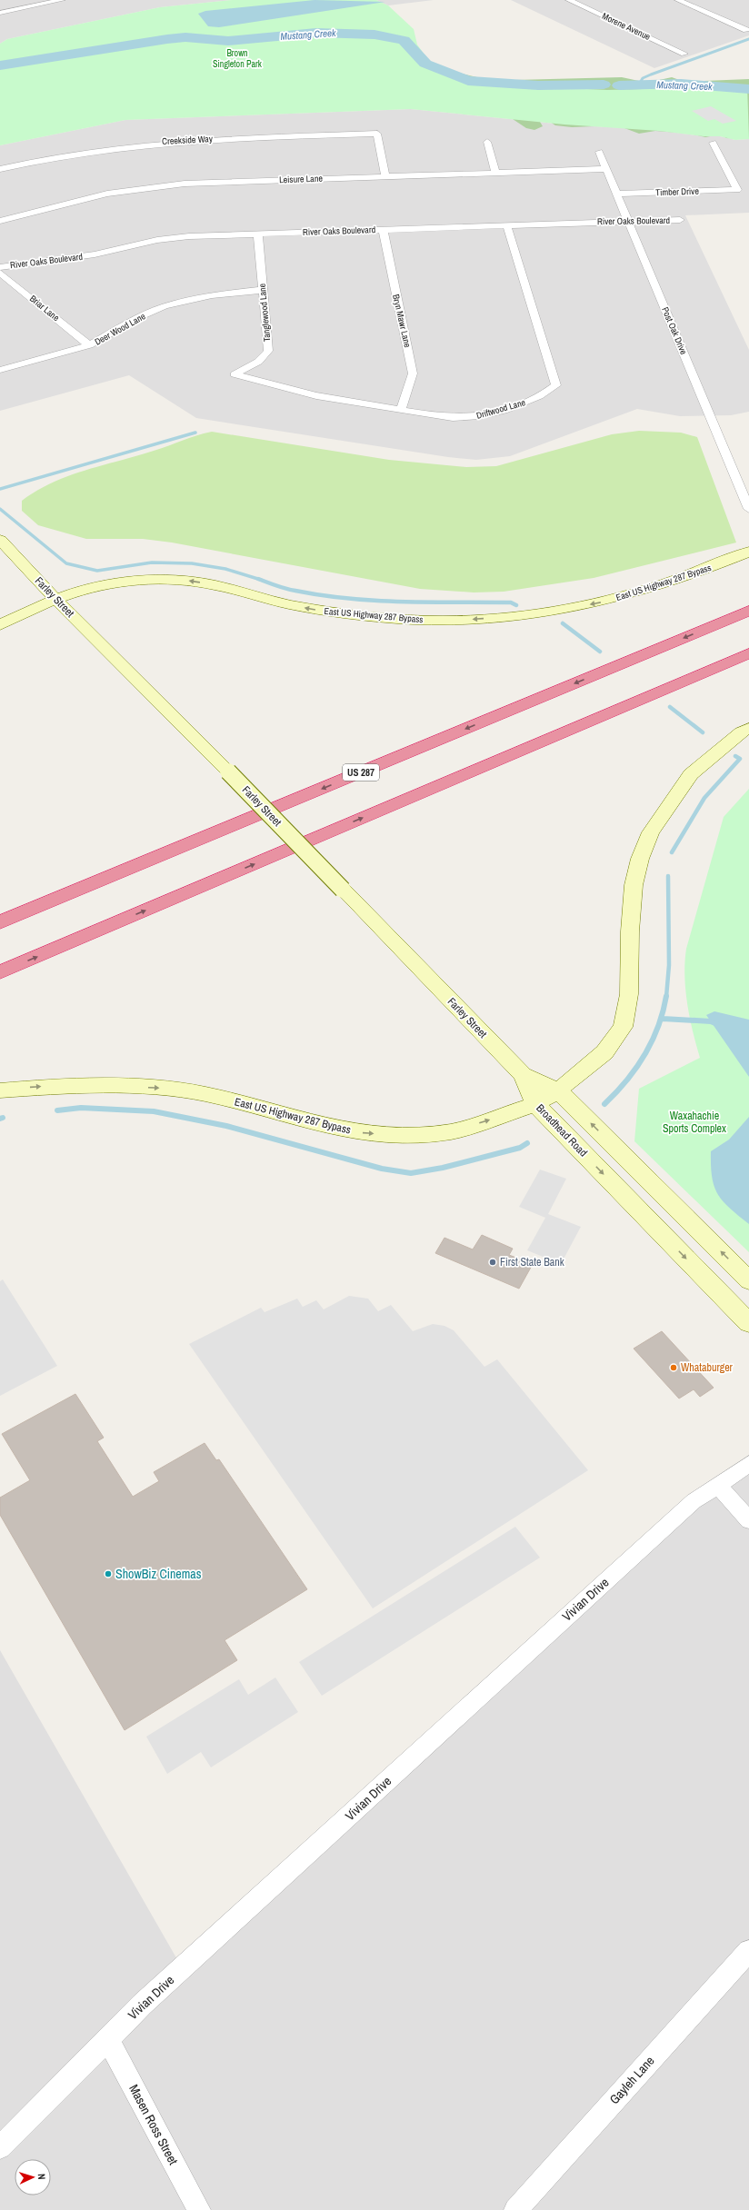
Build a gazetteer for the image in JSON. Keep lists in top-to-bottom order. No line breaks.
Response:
{"streets":{"highway":["US 287"],"main road":["East US Highway 287 Bypass","Farley Street","Broadhead Road"],"street":["Morene Avenue","Creekside Way","Leisure Lane","Timber Drive","River Oaks Boulevard","Briar Lane","Tanglewood Lane","Bryn Mawr Lane","Deer Wood Lane","Post Oak Drive","Driftwood Lane","Vivian Drive","Gayleh Lane","Masen Ross Street"]},"crossings":[["Creekside Way","Leisure Lane"],["Leisure Lane","Post Oak Drive"],["Timber Drive","Post Oak Drive"],["River Oaks Boulevard","Tanglewood Lane"],["River Oaks Boulevard","Bryn Mawr Lane"],["River Oaks Boulevard","Post Oak Drive"],["River Oaks Boulevard","Driftwood Lane"],["Briar Lane","Deer Wood Lane"],["Tanglewood Lane","Deer Wood Lane"],["Tanglewood Lane","Driftwood Lane"],["Bryn Mawr Lane","Driftwood Lane"],["East US Highway 287 Bypass","Farley Street"],["East US Highway 287 Bypass","Broadhead Road"],["Farley Street","Broadhead Road"],["Vivian Drive","Masen Ross Street"]],"water":["Mustang Creek"],"parks":["Brown Singleton Park","Waxahachie Sports Complex"],"places":["First State Bank","Whataburger","ShowBiz Cinemas"],"north":"right"}
